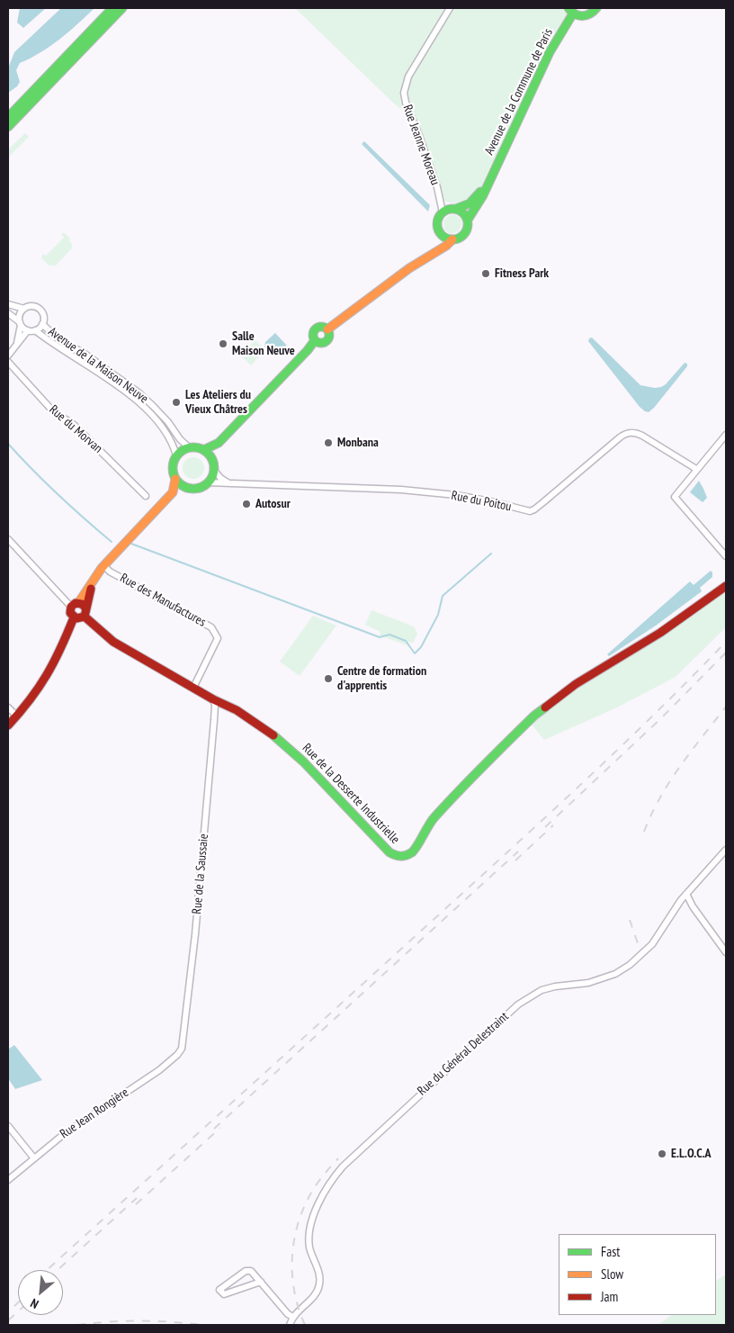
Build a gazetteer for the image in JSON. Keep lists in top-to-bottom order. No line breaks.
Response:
{"streets":{"street":["Avenue de la Commune de Paris","Rue Jeanne Moreau","Avenue de la Maison Neuve","Rue du Morvan","Rue du Poitou","Rue des Manufactures","Rue de la Desserte Industrielle","Rue de la Saussaie","Rue du Général Delestraint","Rue Jean Rongière"]},"crossings":[["Avenue de la Commune de Paris","Rue Jeanne Moreau"],["Avenue de la Maison Neuve","Rue du Poitou"],["Rue des Manufactures","Rue de la Desserte Industrielle"],["Rue de la Desserte Industrielle","Rue de la Saussaie"],["Rue de la Saussaie","Rue Jean Rongière"]],"places":["Fitness Park","Salle Maison Neuve","Les Ateliers du Vieux Châtres","Monbana","Autosur","Centre de formation d'apprentis","E.L.O.C.A"],"legend":["Fast","Slow","Jam"],"north":"bottom left"}
